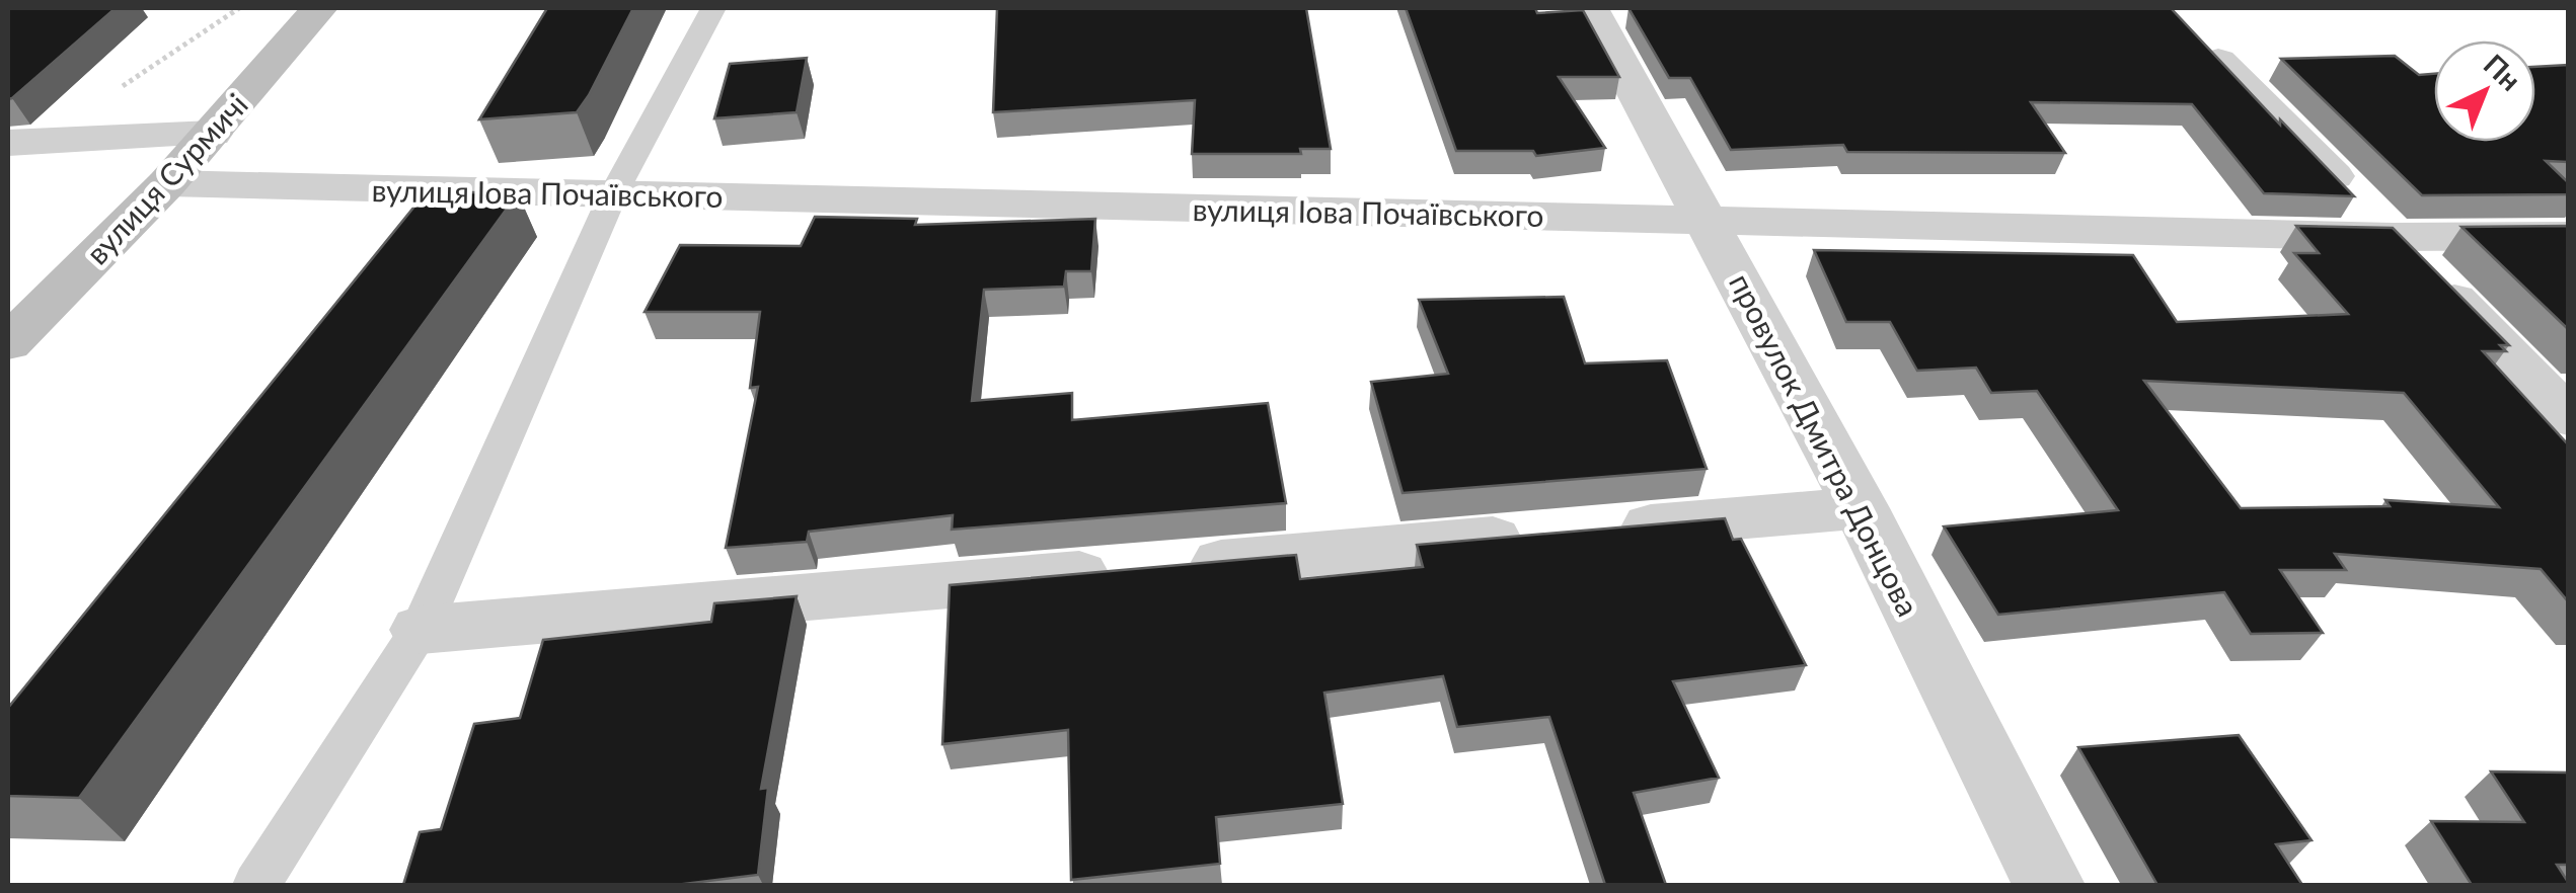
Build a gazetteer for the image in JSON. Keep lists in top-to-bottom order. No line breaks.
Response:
{"streets":{"main road":["вулиця Сурмичі"],"street":["вулиця Іова Почаївського","провулок Дмитра Донцова"]},"crossings":[["вулиця Сурмичі","вулиця Іова Почаївського"],["вулиця Іова Почаївського","провулок Дмитра Донцова"]],"north":"top right"}
